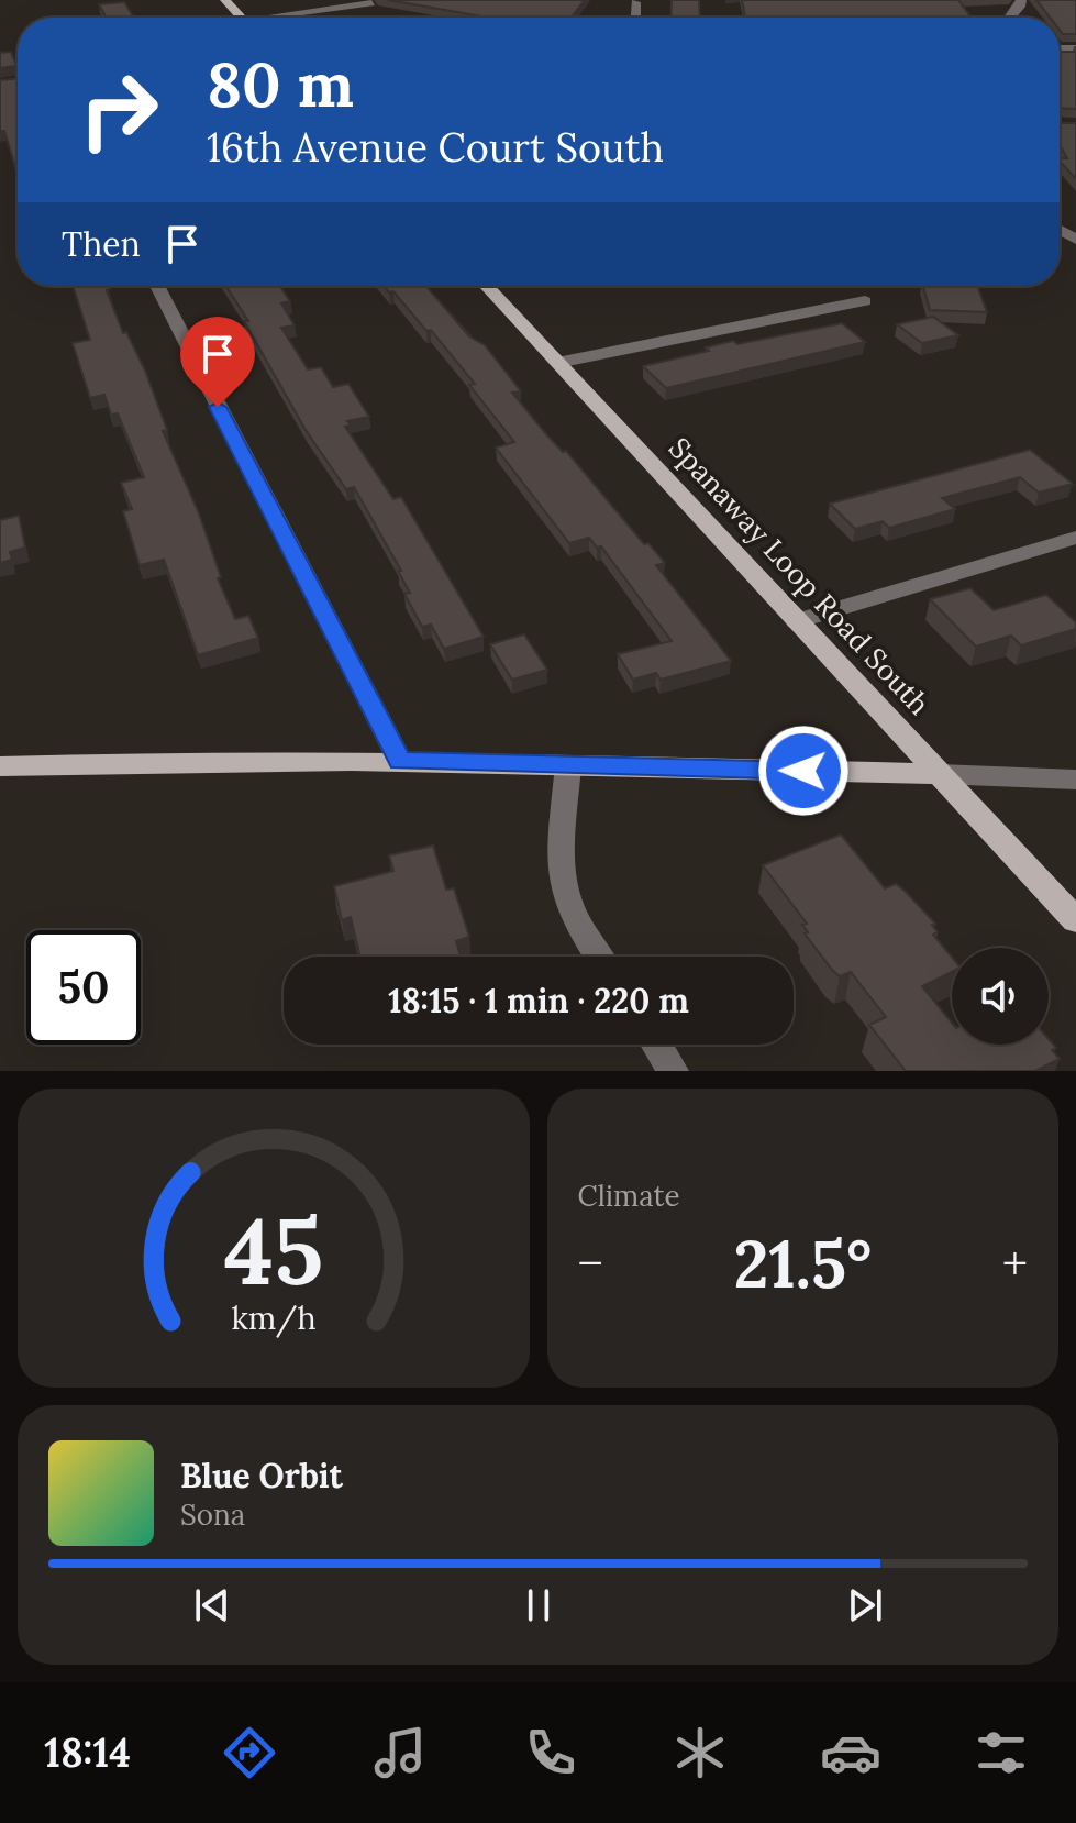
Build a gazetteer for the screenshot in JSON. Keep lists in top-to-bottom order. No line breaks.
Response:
{"streets":{"main road":["Spanaway Loop Road South"]},"page":{"turn":["80 m","16th Avenue Court South"],"then":"Then","limit":"50","trip":"18:15 · 1 min · 220 m","tile":"Climate","heat":["−","21.5°","+"],"song":["Blue Orbit","Sona"],"tabs":"18:14","gauge":["45","km/h"]}}
